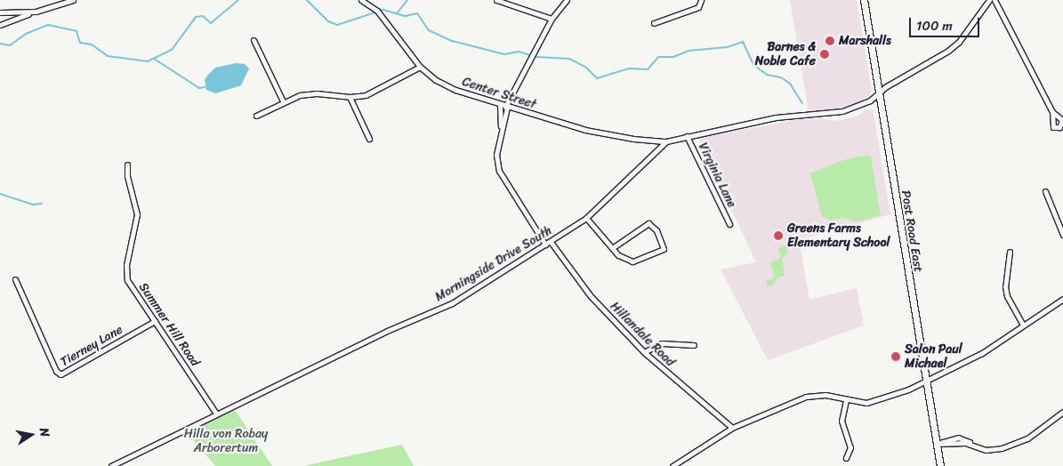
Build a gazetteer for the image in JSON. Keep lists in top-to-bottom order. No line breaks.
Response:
{"streets":{"main road":["Post Road East"],"street":["Center Street","Virginia Lane","Morningside Drive South","Summer Hill Road","Hillandale Road","Tierney Lane"]},"crossings":[["Center Street","Morningside Drive South"],["Virginia Lane","Morningside Drive South"],["Post Road East","Morningside Drive South"],["Morningside Drive South","Summer Hill Road"],["Morningside Drive South","Hillandale Road"],["Summer Hill Road","Tierney Lane"]],"parks":["Hilla von Robay Arborertum"],"places":["Marshalls","Barnes & Noble Cafe","Greens Farms Elementary School","Salon Paul Michael"],"scale_bar":"100 m","north":"right"}
